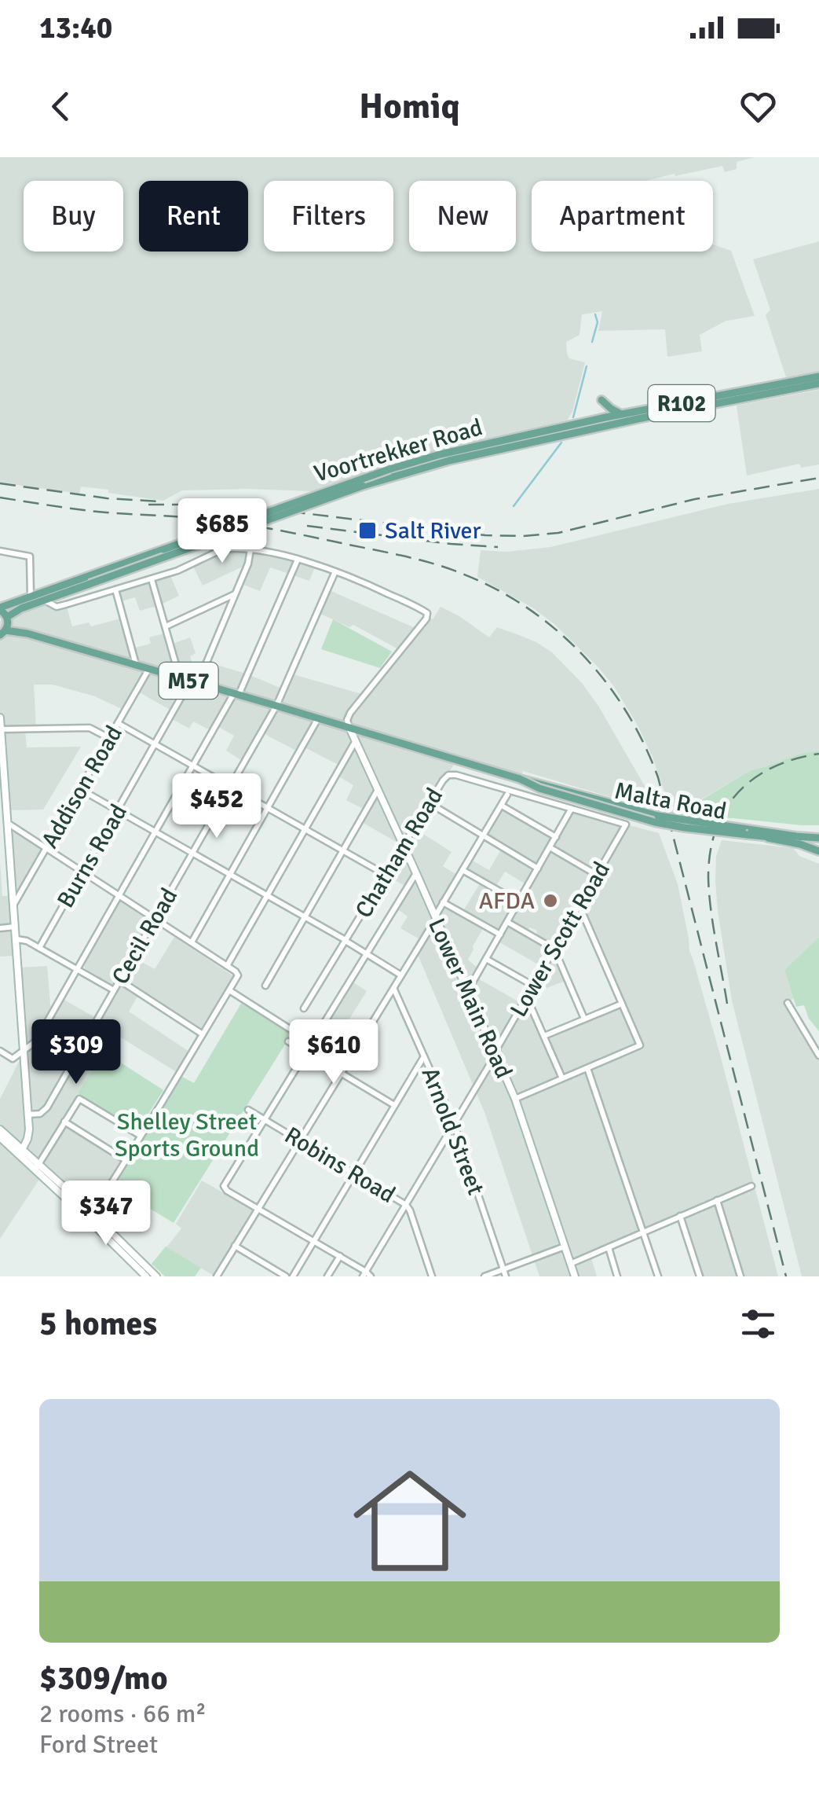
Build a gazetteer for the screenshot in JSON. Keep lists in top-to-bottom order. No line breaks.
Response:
{"streets":{"main road":["R102","Voortrekker Road","M57","Malta Road"],"street":["Addison Road","Chatham Road","Burns Road","Cecil Road","Lower Scott Road","Lower Main Road","Arnold Street","Robins Road"]},"crossings":[["R102","Voortrekker Road"],["R102","M57"],["Voortrekker Road","M57"],["M57","Addison Road"],["M57","Malta Road"],["M57","Burns Road"],["M57","Cecil Road"],["M57","Lower Main Road"],["Malta Road","Lower Main Road"],["Chatham Road","Lower Scott Road"],["Chatham Road","Lower Main Road"],["Lower Scott Road","Lower Main Road"],["Lower Scott Road","Arnold Street"],["Lower Scott Road","Robins Road"]],"parks":["Shelley Street Sports Ground"],"places":{"transit":["Salt River"],"other":["AFDA"]},"page":{"status":"13:40","header":"Homiq","chip":["Buy","Rent","Filters","New","Apartment"],"price":["$685","$452","$309","$610","$347"],"heading":"5 homes","list":[{"name":"$309/mo","note":"2 rooms · 66 m² · Ford Street"}]}}
